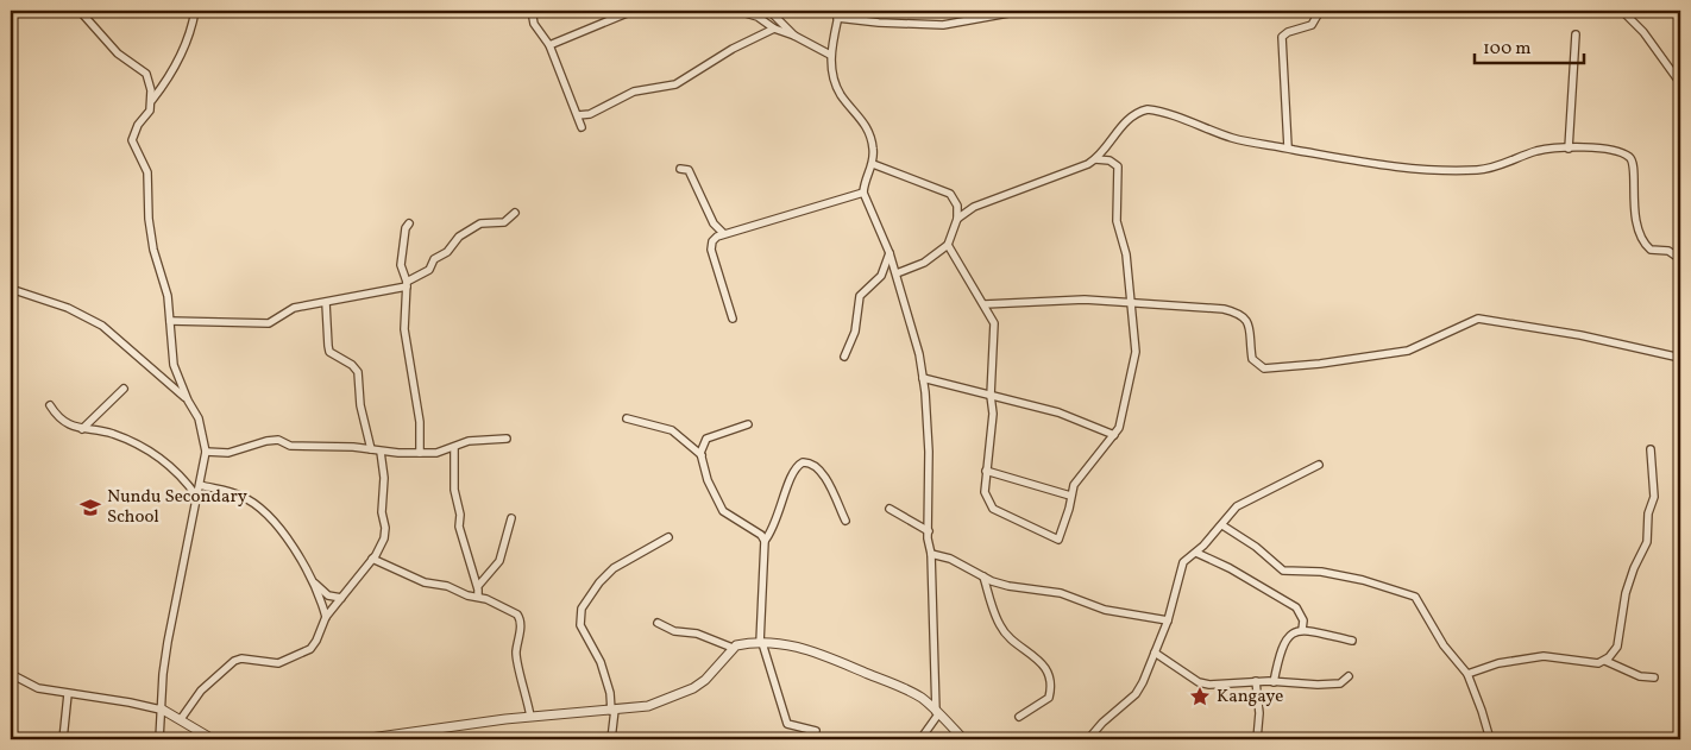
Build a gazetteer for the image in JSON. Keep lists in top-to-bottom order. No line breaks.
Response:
{"places":{"school or university":["Nundu Secondary School"],"place":["Kangaye"]},"scale_bar":"100 m"}
